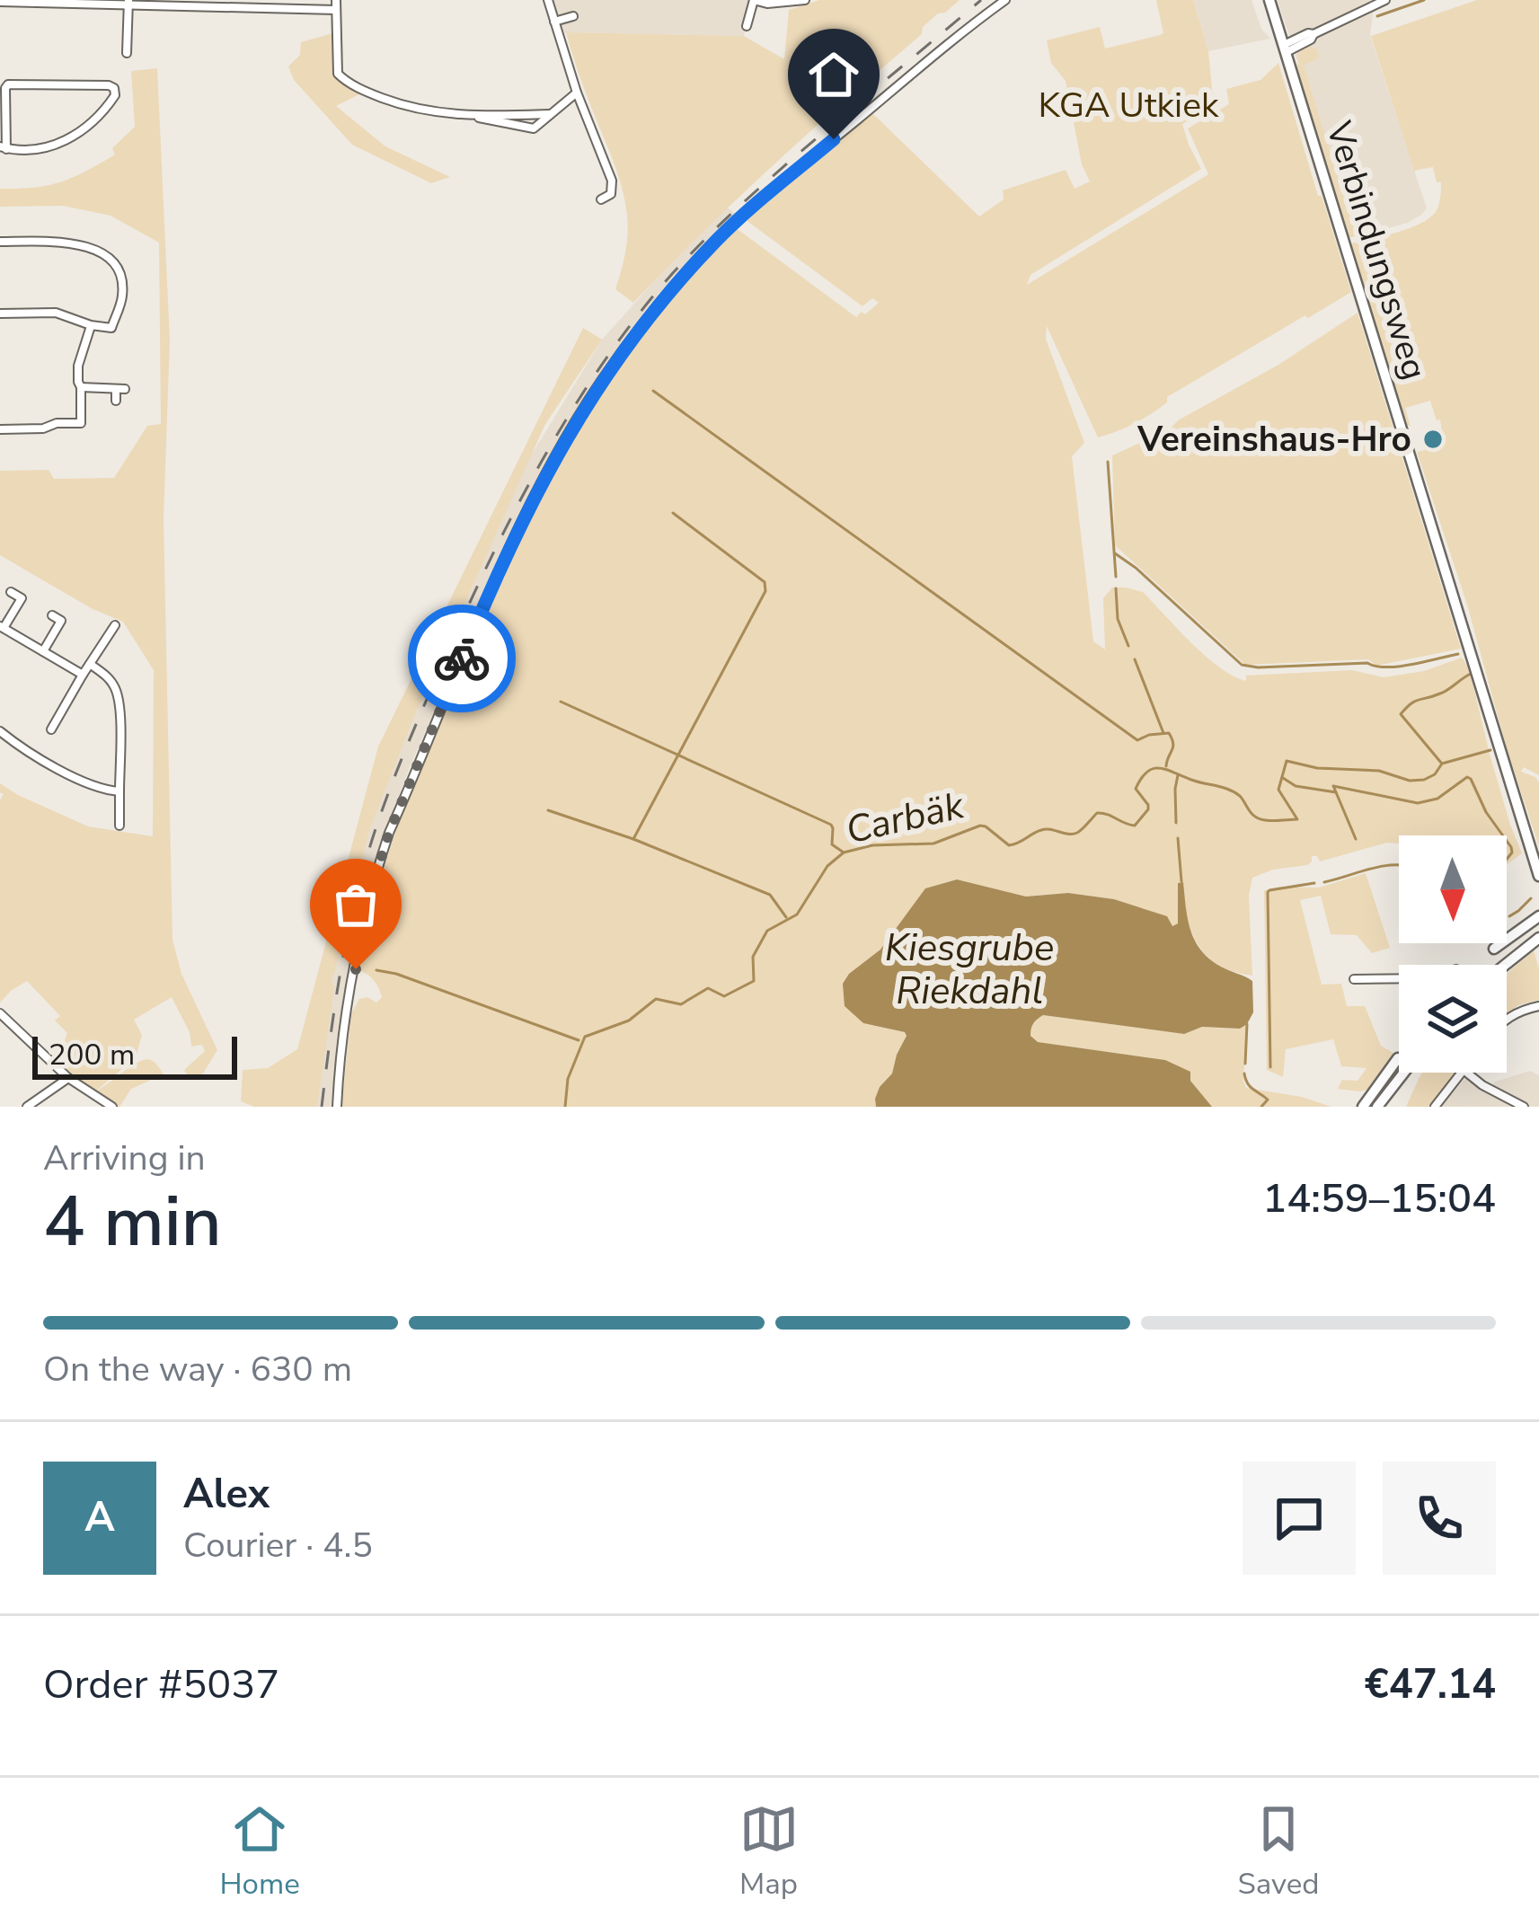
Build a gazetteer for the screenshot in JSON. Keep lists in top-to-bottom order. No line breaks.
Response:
{"streets":{"main road":["Verbindungsweg"]},"water":["Carbäk","Kiesgrube Riekdahl"],"parks":["KGA Utkiek"],"places":["Vereinshaus-Hro"],"scale_bar":"200 m","north":"bottom","page":{"scale":"200 m","heading":["4 min","Arriving in","14:59–15:04"],"panel":["Alex","Courier · 4.5","Order #5037","€47.14"],"bar":"On the way · 630 m","round":"A","tabs":["Home","Map","Saved"]}}
